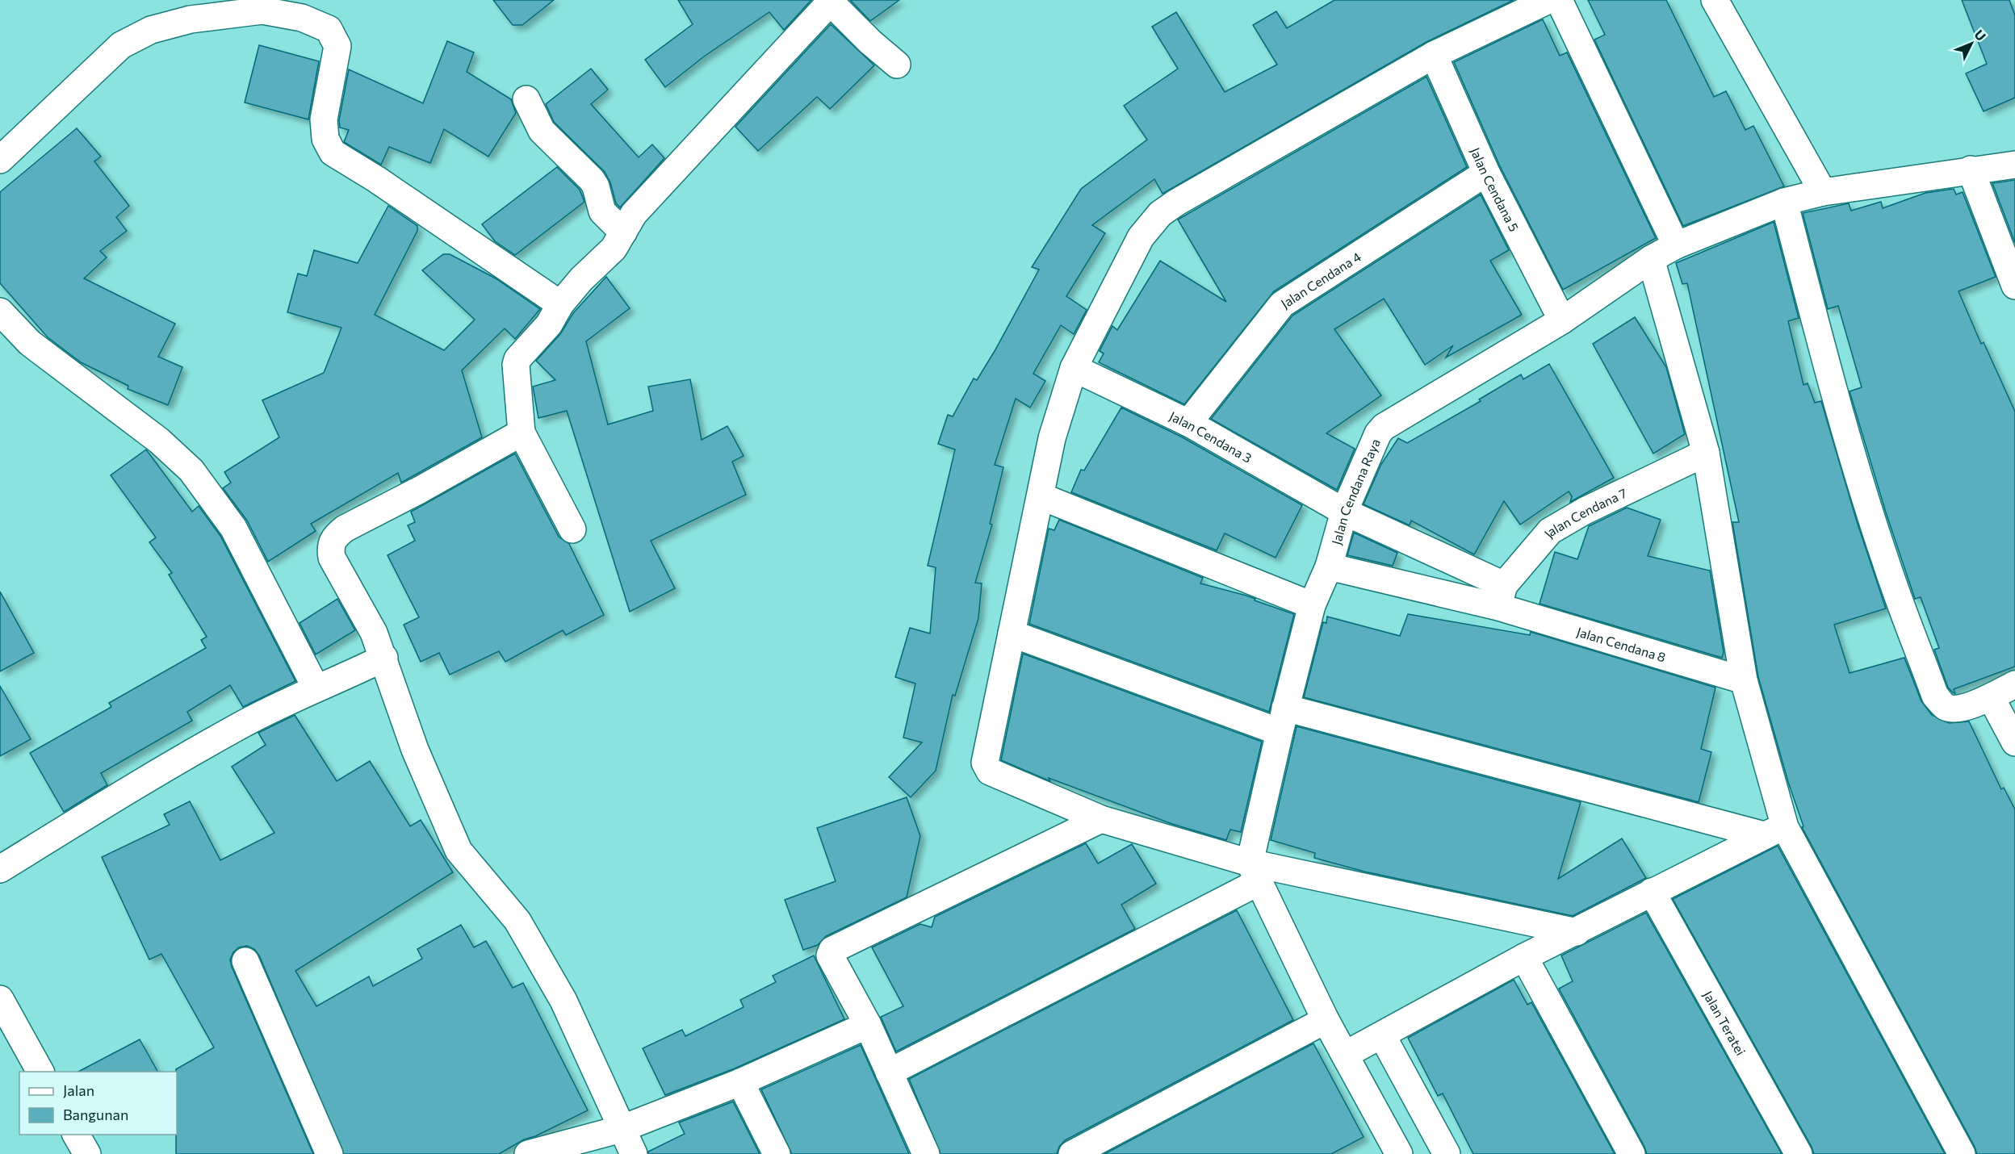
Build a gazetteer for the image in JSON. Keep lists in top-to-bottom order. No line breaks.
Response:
{"streets":{"street":["Jalan Cendana 5","Jalan Cendana 4","Jalan Cendana 3","Jalan Cendana Raya","Jalan Cendana 7","Jalan Cendana 8","Jalan Teratei"]},"crossings":[["Jalan Cendana 5","Jalan Cendana 4"],["Jalan Cendana 5","Jalan Cendana Raya"],["Jalan Cendana 4","Jalan Cendana 3"],["Jalan Cendana 3","Jalan Cendana Raya"],["Jalan Cendana 3","Jalan Cendana 8"],["Jalan Cendana Raya","Jalan Cendana 8"],["Jalan Cendana 7","Jalan Cendana 8"]],"legend":["Jalan","Bangunan"],"north":"top right"}
